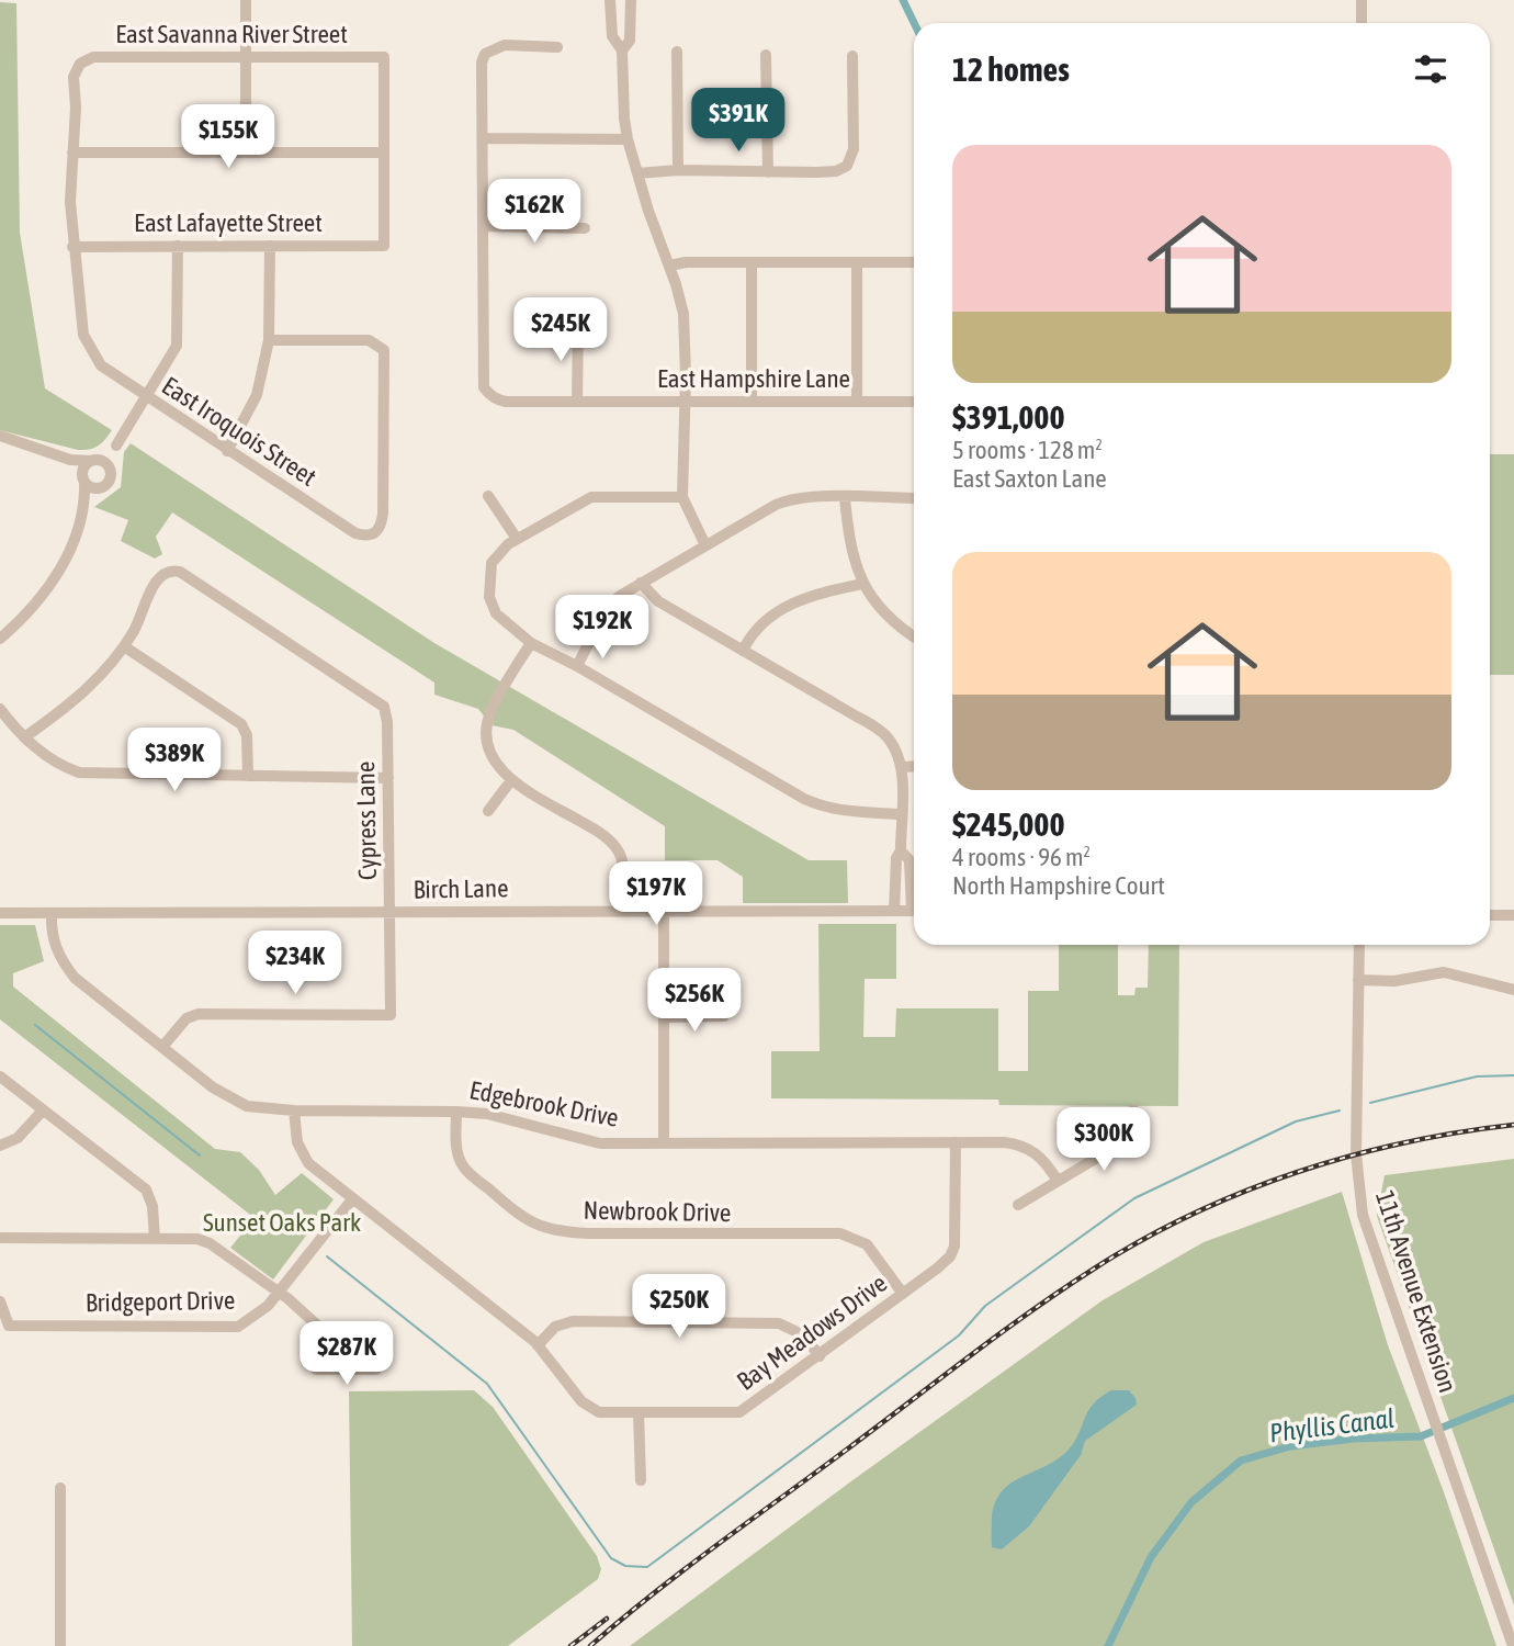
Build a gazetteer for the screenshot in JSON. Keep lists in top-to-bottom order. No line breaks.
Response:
{"streets":{"street":["East Savanna River Street","East Lafayette Street","East Hampshire Lane","East Iroquois Street","Cypress Lane","Birch Lane","Edgebrook Drive","Newbrook Drive","11th Avenue Extension","Bridgeport Drive","Bay Meadows Drive"]},"crossings":[["East Savanna River Street","East Lafayette Street"],["East Lafayette Street","East Iroquois Street"],["Cypress Lane","Birch Lane"],["Cypress Lane","Edgebrook Drive"],["Birch Lane","Edgebrook Drive"],["Edgebrook Drive","Newbrook Drive"],["Edgebrook Drive","Bay Meadows Drive"],["Newbrook Drive","Bay Meadows Drive"],["Bridgeport Drive","Bay Meadows Drive"]],"water":["Phyllis Canal"],"parks":["Sunset Oaks Park"],"page":{"heading":"12 homes","price":["$391K","$155K","$162K","$245K","$192K","$389K","$197K","$234K","$256K","$300K","$250K","$287K"],"list":[{"name":"$391,000","note":"5 rooms · 128 m² · East Saxton Lane"},{"name":"$245,000","note":"4 rooms · 96 m² · North Hampshire Court"}]}}
